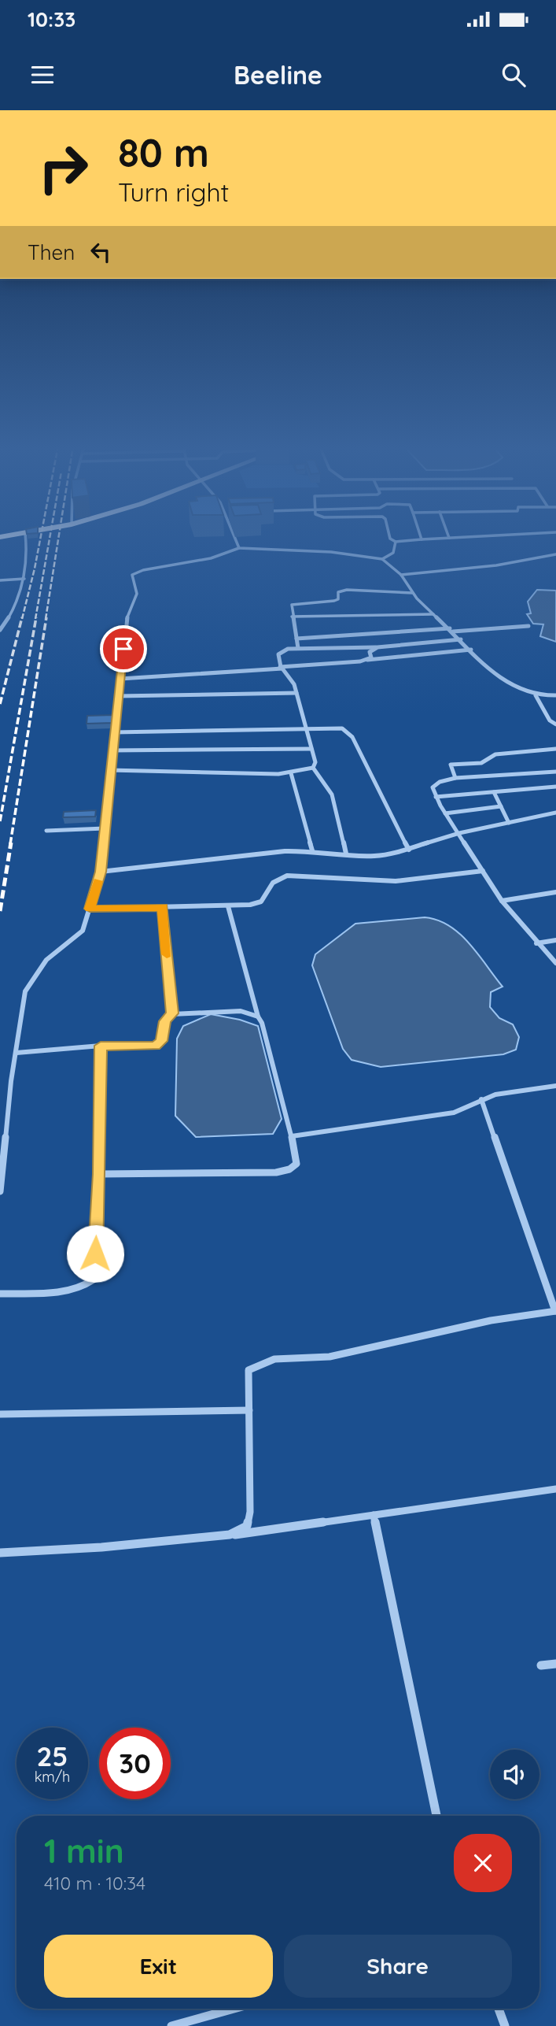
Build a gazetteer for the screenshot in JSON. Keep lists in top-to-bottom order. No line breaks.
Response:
{"page":{"status":"10:33","header":"Beeline","turn":["80 m","Turn right"],"then":"Then","speed":"25 km/h","limit":"30","heading":["1 min","410 m · 10:34"],"buttons":["Exit","Share"]}}
